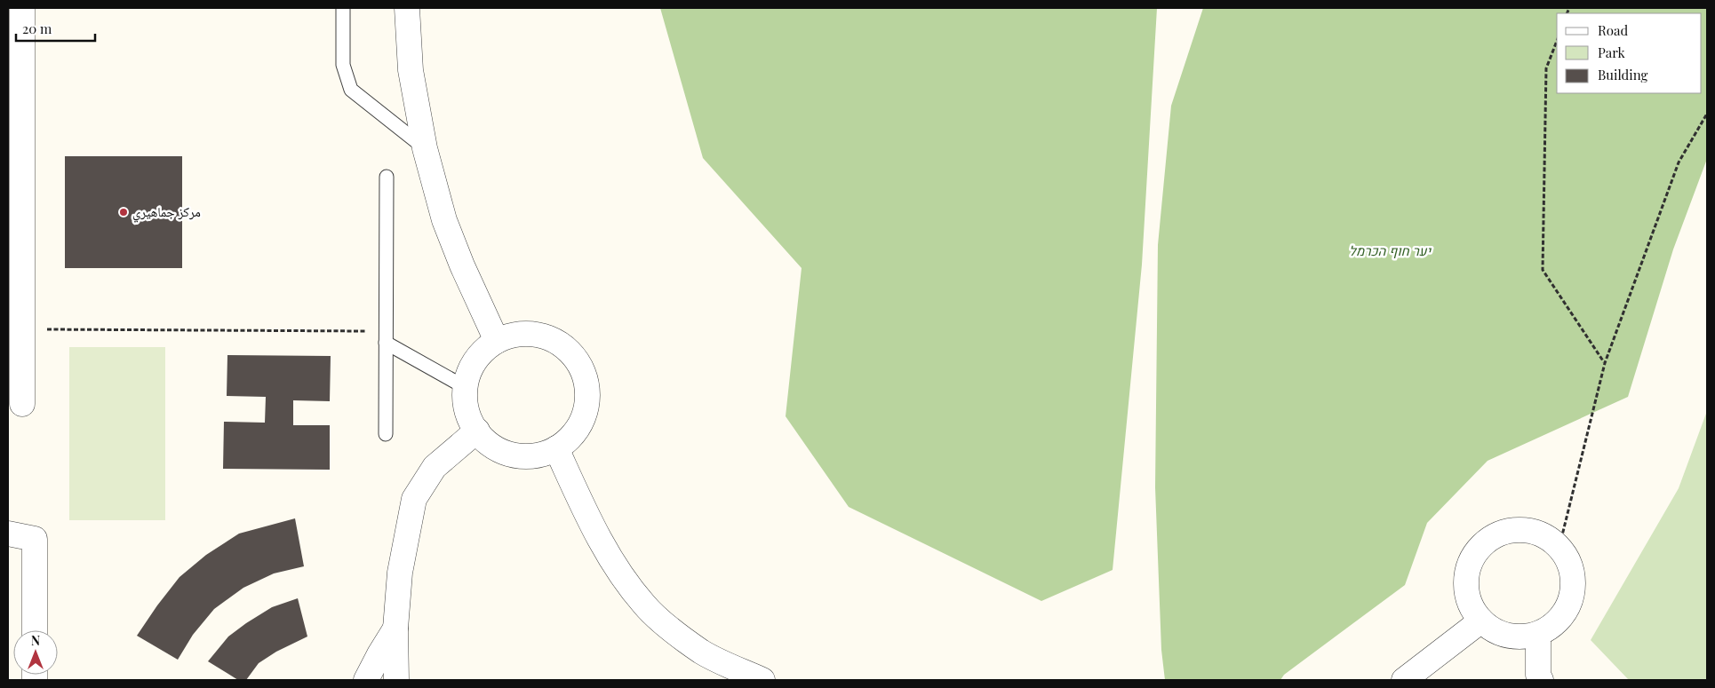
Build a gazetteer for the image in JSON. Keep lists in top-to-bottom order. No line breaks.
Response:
{"parks":["יער חוף הכרמל"],"places":["مركز جماهيري"],"legend":["Road","Park","Building"],"scale_bar":"20 m","north":"top"}
